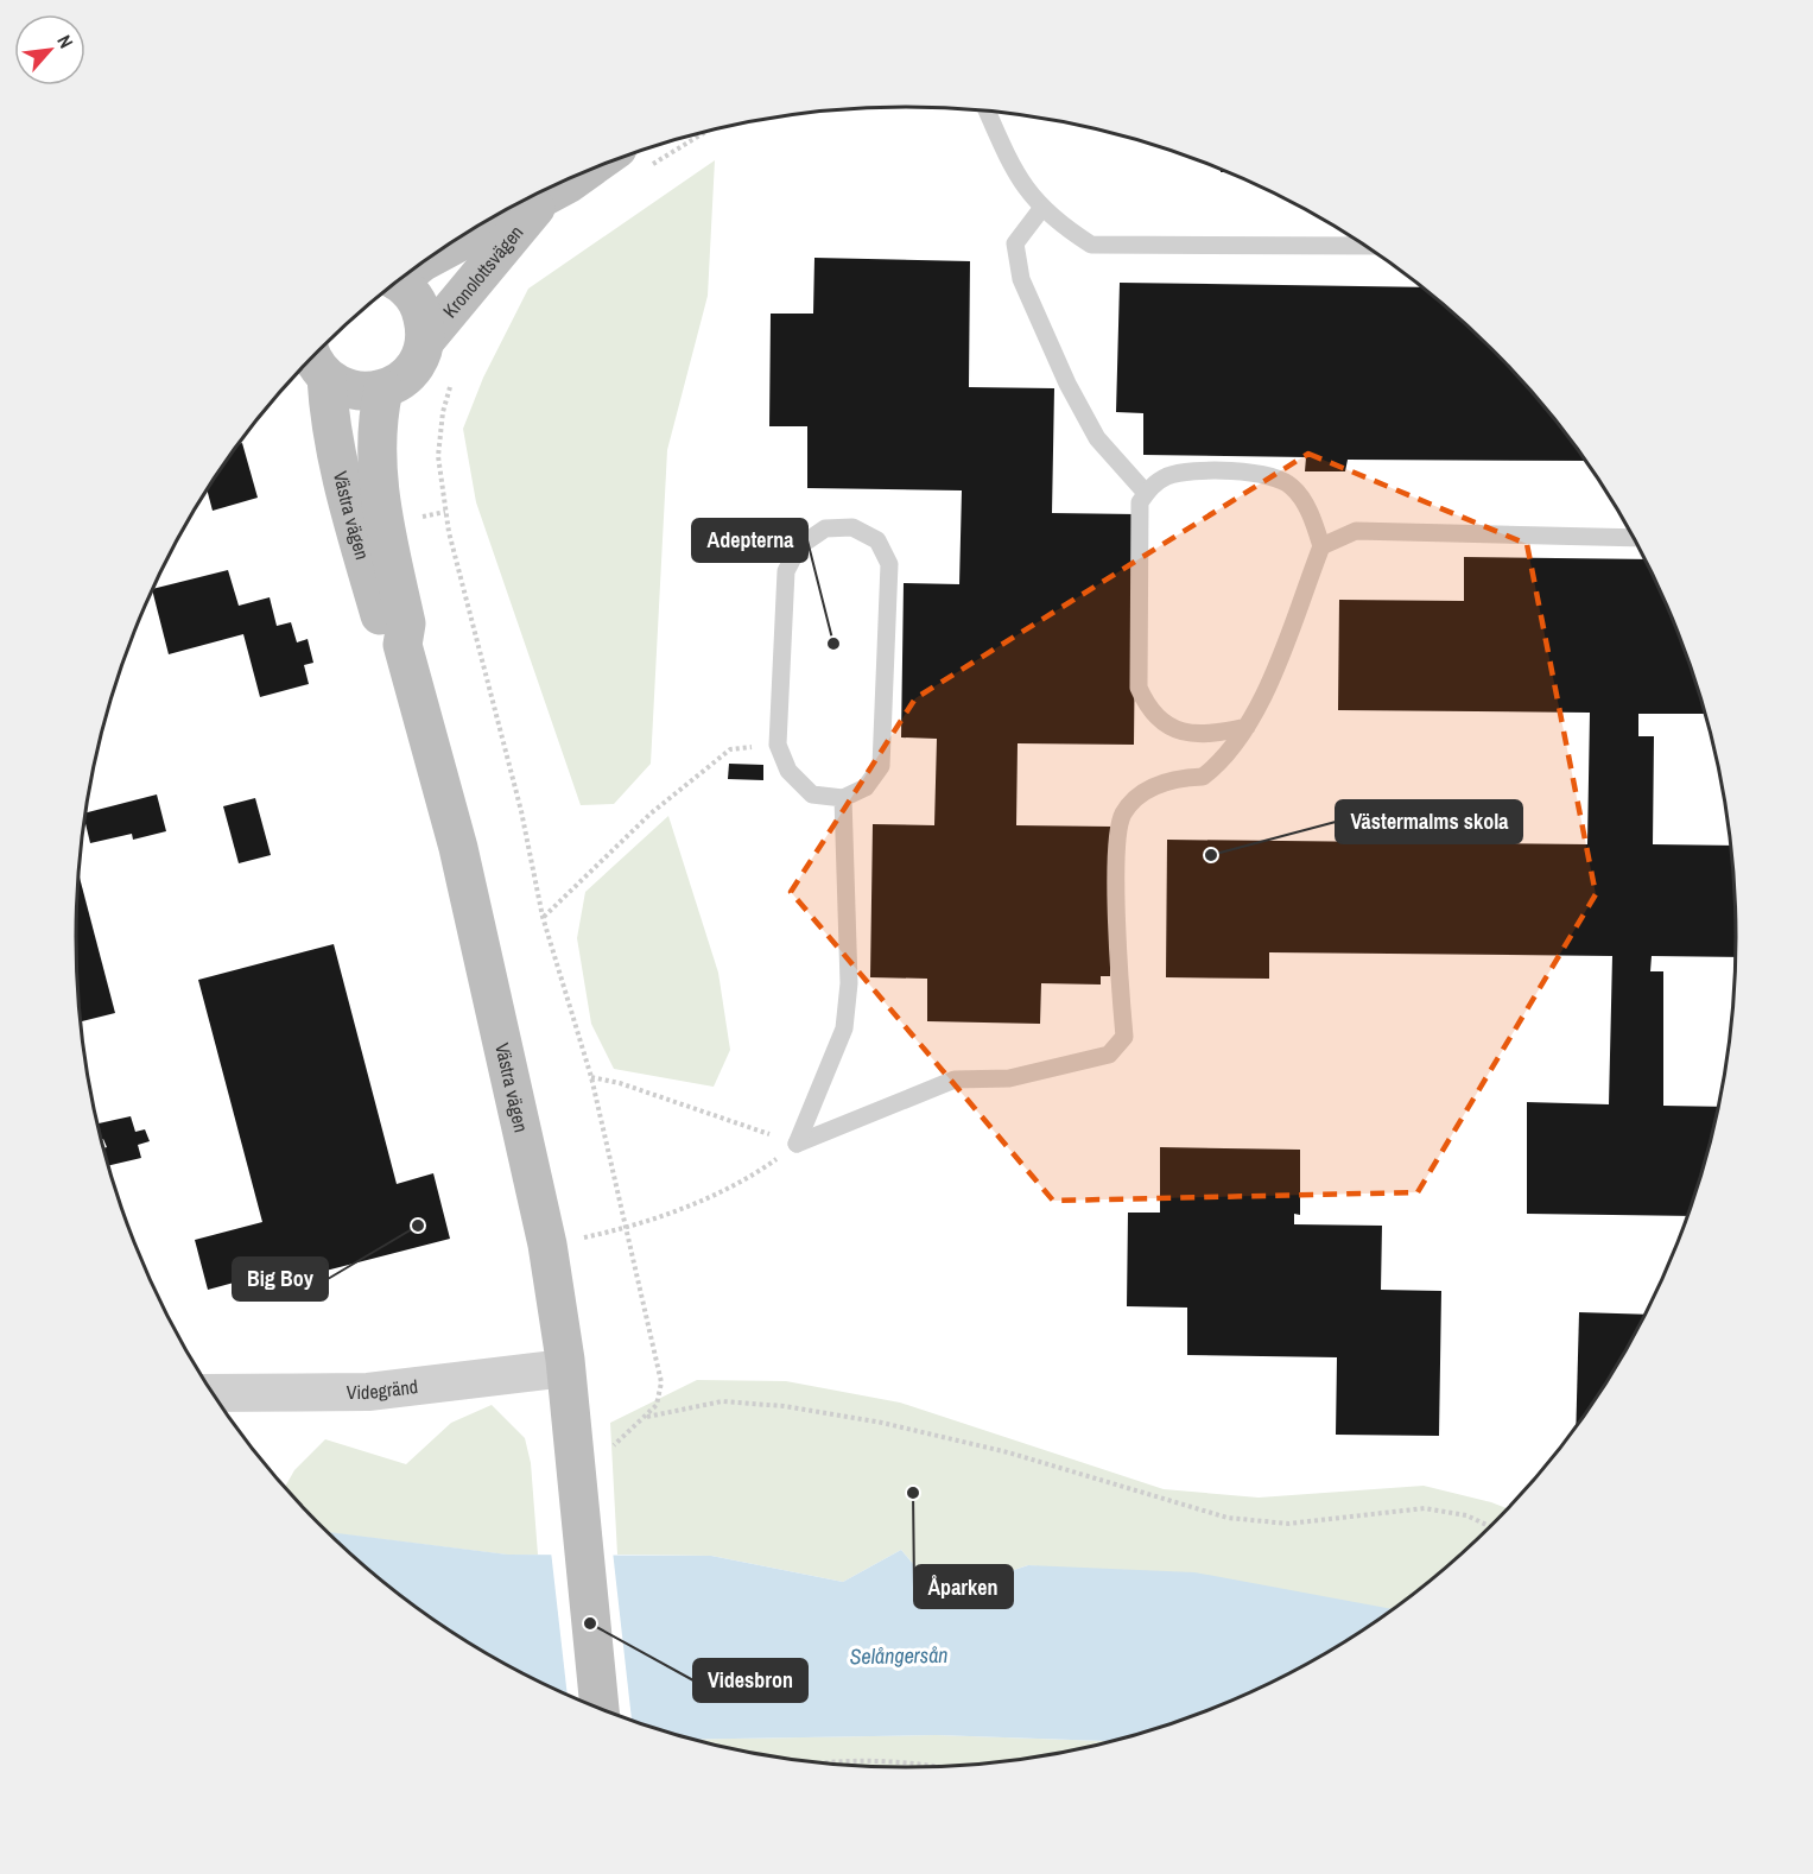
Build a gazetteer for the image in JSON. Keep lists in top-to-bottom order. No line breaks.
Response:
{"streets":{"street":["Kronolottsvägen","Västra vägen","Videgränd"]},"crossings":[["Kronolottsvägen","Västra vägen"],["Västra vägen","Videgränd"]],"water":["Selångersån"],"places":["Adepterna","Västermalms skola","Big Boy","Åparken","Videsbron"],"north":"top right"}
